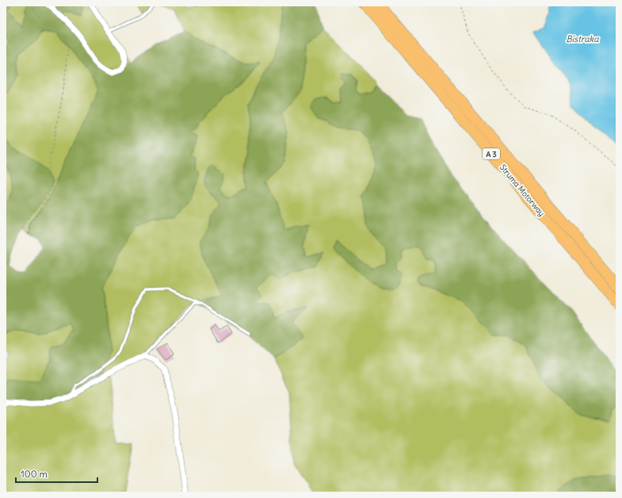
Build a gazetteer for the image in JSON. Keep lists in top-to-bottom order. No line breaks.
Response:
{"streets":{"highway":["A 3","Struma Motorway"]},"water":["Bistraka"],"scale_bar":"100 m"}
